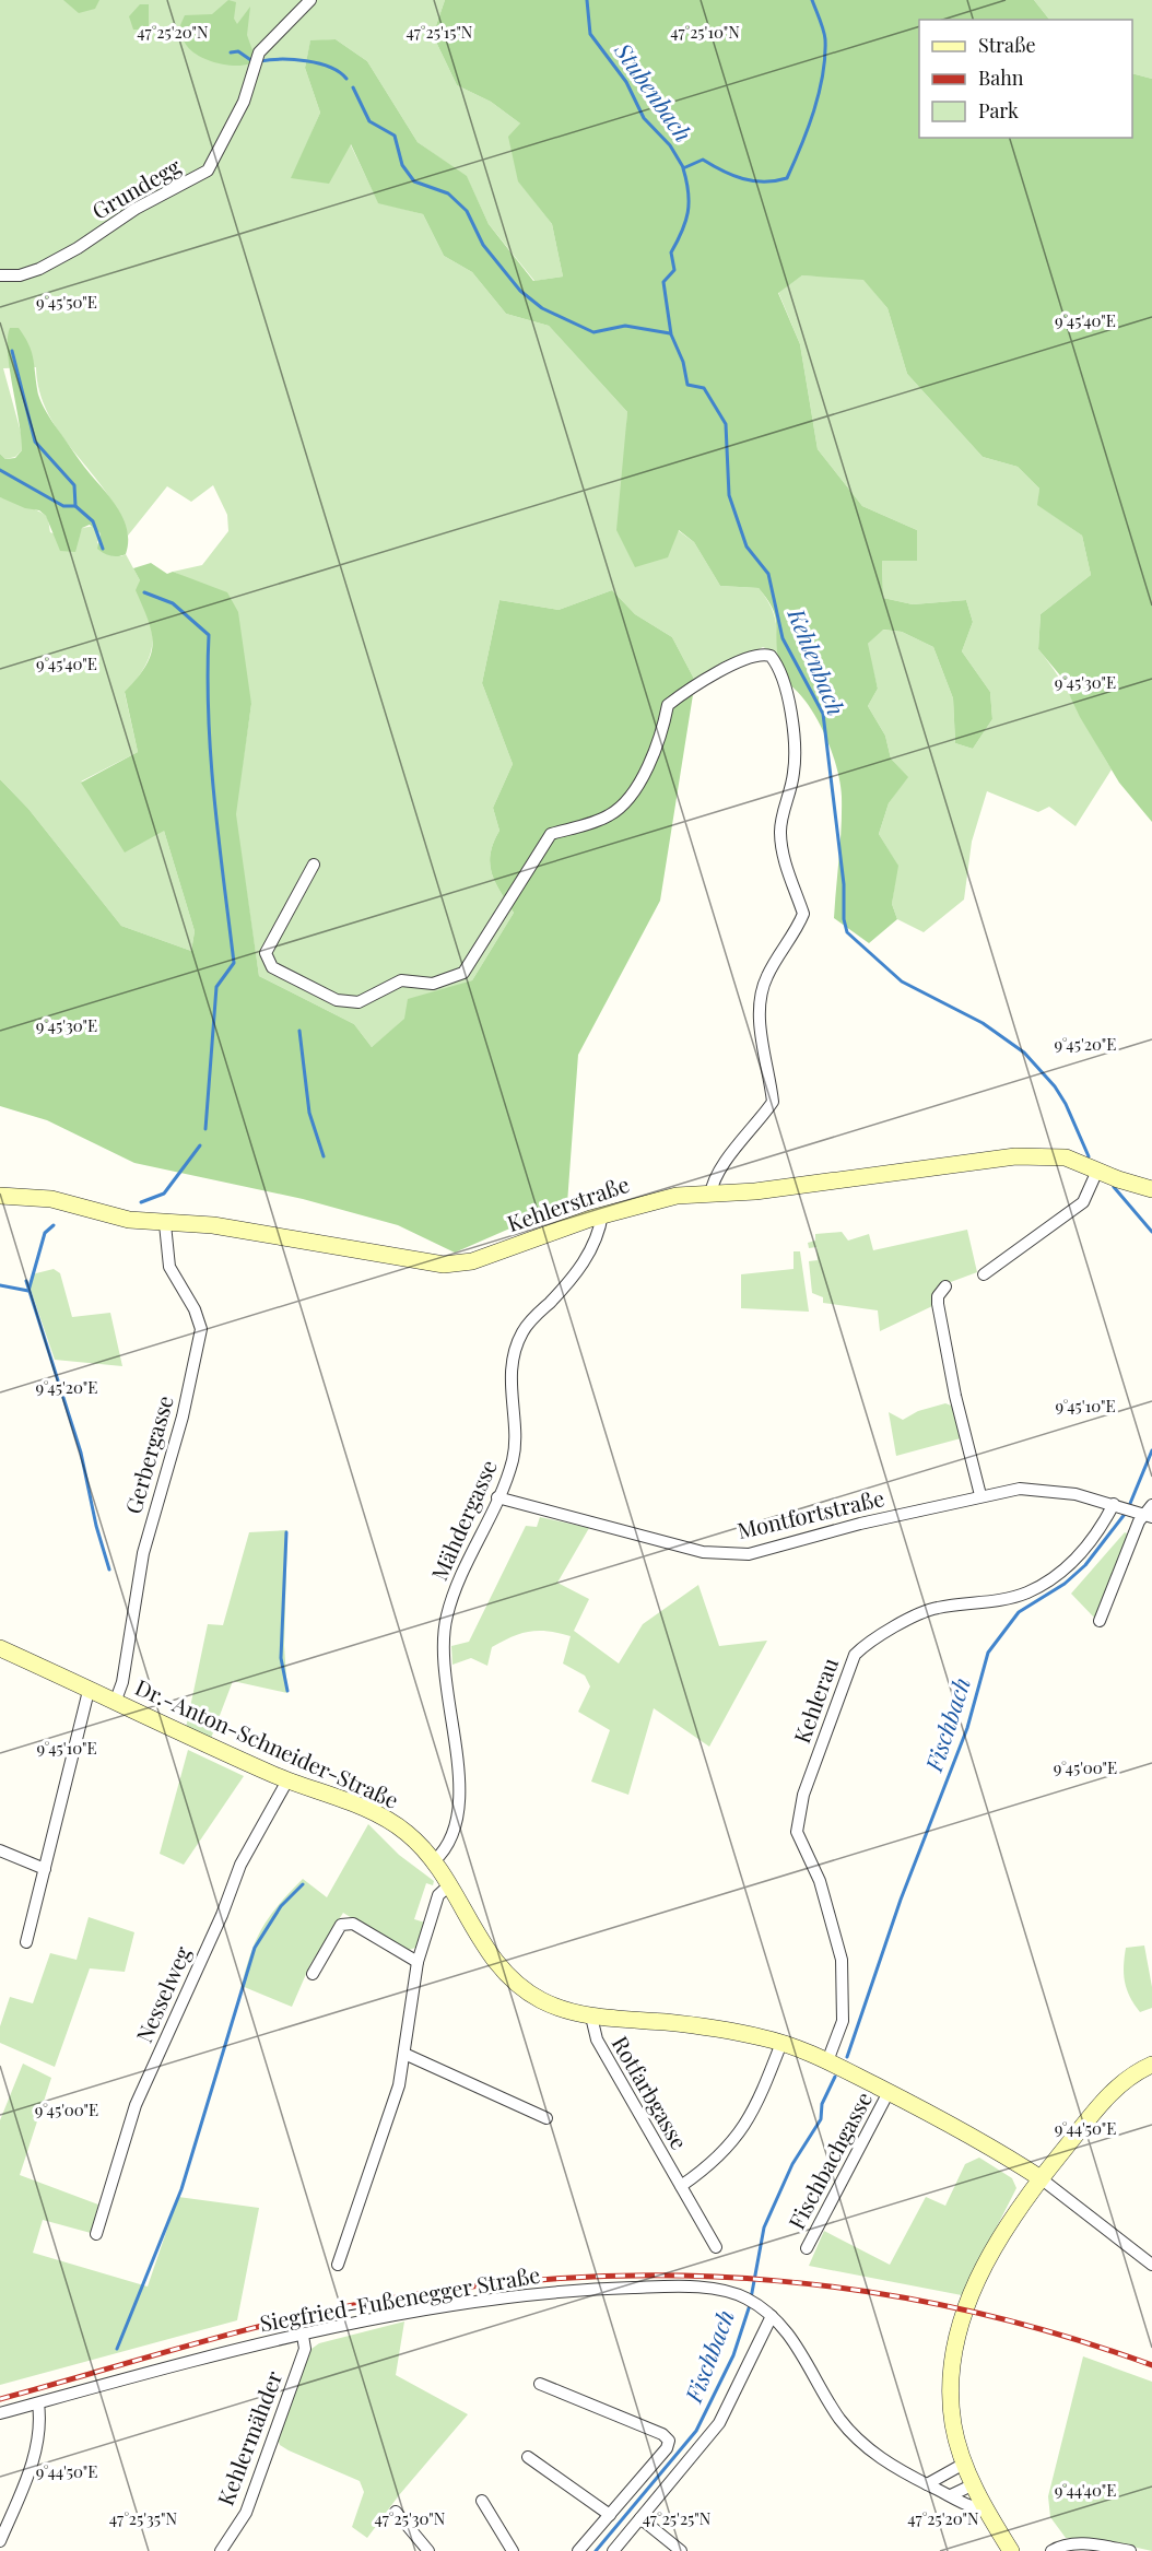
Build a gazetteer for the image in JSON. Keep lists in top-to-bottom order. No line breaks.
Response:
{"streets":{"main road":["Kehlerstraße","Dr.-Anton-Schneider-Straße"],"street":["Grundegg","Gerbergasse","Montfortstraße","Mähdergasse","Kehlerau","Nesselweg","Rotfarbgasse","Fischbachgasse","Siegfried-Fußenegger Straße","Kehlermähder"]},"crossings":[["Kehlerstraße","Gerbergasse"],["Kehlerstraße","Mähdergasse"],["Gerbergasse","Dr.-Anton-Schneider-Straße"],["Montfortstraße","Mähdergasse"],["Montfortstraße","Kehlerau"],["Mähdergasse","Dr.-Anton-Schneider-Straße"],["Kehlerau","Dr.-Anton-Schneider-Straße"],["Dr.-Anton-Schneider-Straße","Nesselweg"],["Dr.-Anton-Schneider-Straße","Rotfarbgasse"],["Dr.-Anton-Schneider-Straße","Fischbachgasse"],["Siegfried-Fußenegger Straße","Kehlermähder"]],"water":["Stubenbach","Kehlenbach","Fischbach"],"legend":["Straße","Bahn","Park"],"coordinates":["47°25'20\"N","47°25'15\"N","47°25'10\"N","9°45'50\"E","9°45'40\"E","9°45'30\"E","9°45'20\"E","9°45'10\"E","9°45'00\"E","9°44'50\"E","9°44'40\"E","47°25'35\"N","47°25'30\"N","47°25'25\"N"]}
